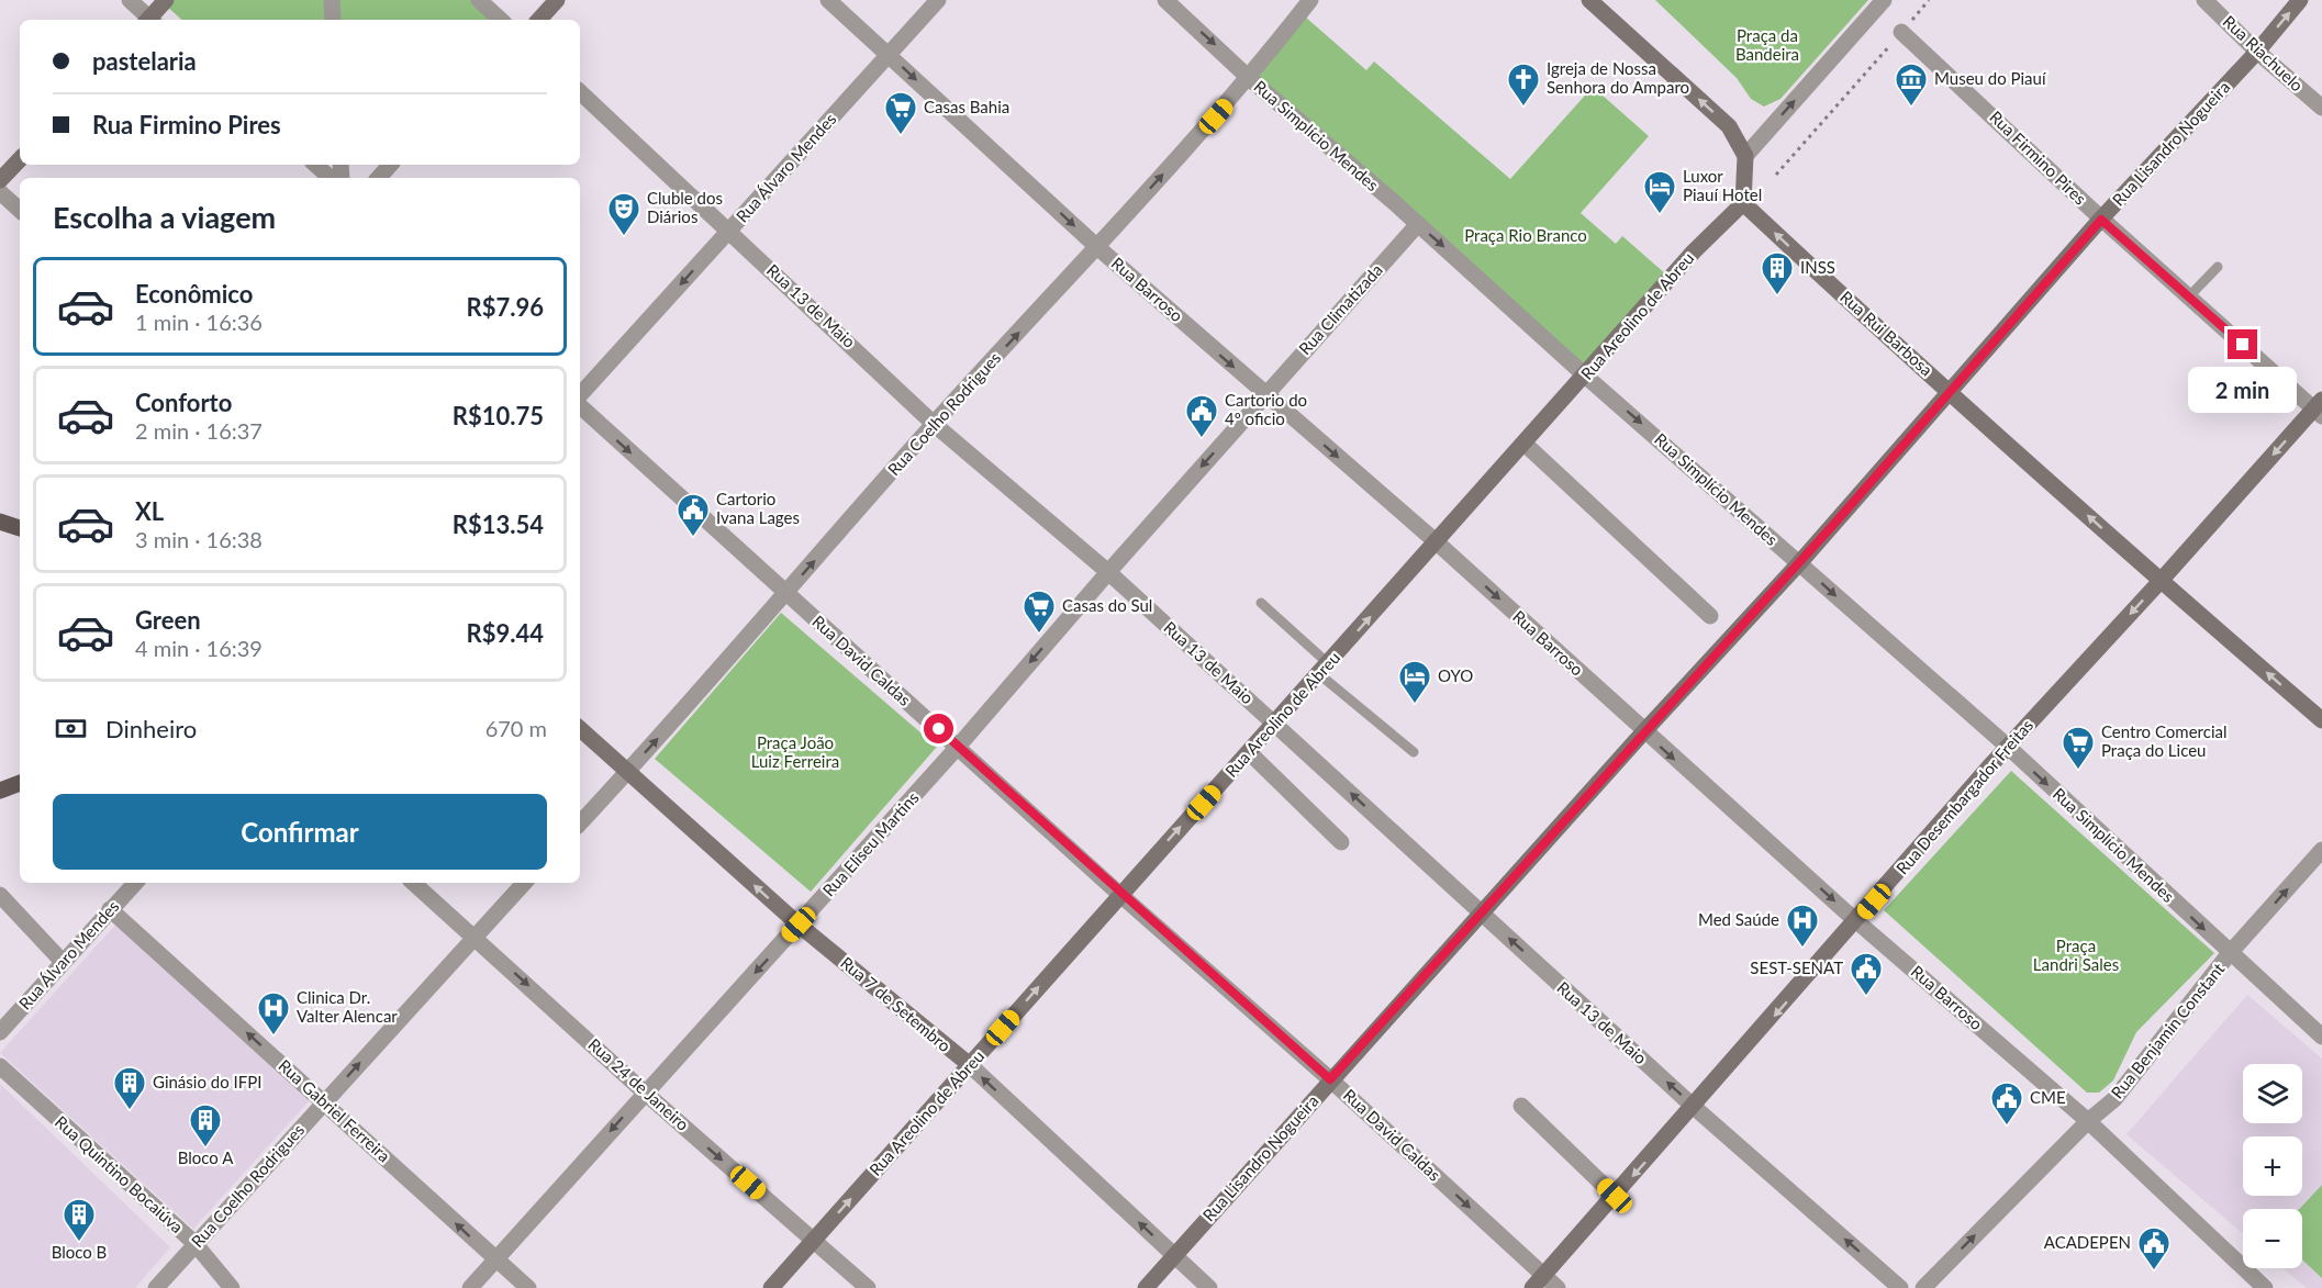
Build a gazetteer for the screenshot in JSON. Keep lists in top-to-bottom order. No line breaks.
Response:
{"streets":{"street":["Rua Riachuelo","Rua Simplício Mendes","Rua Lisandro Nogueira","Rua Firmino Pires","Rua Álvaro Mendes","Rua Barroso","Rua 13 de Maio","Rua Climatizada","Rua Areolino de Abreu","Rua Rui Barbosa","Rua Coelho Rodrigues","Rua David Caldas","Rua Desembargador Freitas","Rua Eliseu Martins","Rua 7 de Setembro","Rua Benjamin Constant","Rua 24 de Janeiro","Rua Gabriel Ferreira","Rua Quintino Bocaiúva"]},"crossings":[["Rua Riachuelo","Rua Lisandro Nogueira"],["Rua Simplício Mendes","Rua Lisandro Nogueira"],["Rua Simplício Mendes","Rua Climatizada"],["Rua Simplício Mendes","Rua Areolino de Abreu"],["Rua Simplício Mendes","Rua Coelho Rodrigues"],["Rua Simplício Mendes","Rua Desembargador Freitas"],["Rua Simplício Mendes","Rua Benjamin Constant"],["Rua Lisandro Nogueira","Rua Firmino Pires"],["Rua Lisandro Nogueira","Rua Barroso"],["Rua Lisandro Nogueira","Rua 13 de Maio"],["Rua Lisandro Nogueira","Rua Rui Barbosa"],["Rua Lisandro Nogueira","Rua David Caldas"],["Rua Lisandro Nogueira","Rua 7 de Setembro"],["Rua Firmino Pires","Rua Desembargador Freitas"],["Rua Álvaro Mendes","Rua Barroso"],["Rua Álvaro Mendes","Rua 13 de Maio"],["Rua Álvaro Mendes","Rua Gabriel Ferreira"],["Rua Barroso","Rua Climatizada"],["Rua Barroso","Rua Areolino de Abreu"],["Rua Barroso","Rua Coelho Rodrigues"],["Rua Barroso","Rua Desembargador Freitas"],["Rua Barroso","Rua Eliseu Martins"],["Rua Barroso","Rua Benjamin Constant"],["Rua 13 de Maio","Rua Areolino de Abreu"],["Rua 13 de Maio","Rua Coelho Rodrigues"],["Rua 13 de Maio","Rua Desembargador Freitas"],["Rua 13 de Maio","Rua Eliseu Martins"],["Rua Climatizada","Rua Eliseu Martins"],["Rua Areolino de Abreu","Rua Rui Barbosa"],["Rua Areolino de Abreu","Rua David Caldas"],["Rua Areolino de Abreu","Rua 7 de Setembro"],["Rua Areolino de Abreu","Rua 24 de Janeiro"],["Rua Rui Barbosa","Rua Desembargador Freitas"],["Rua Coelho Rodrigues","Rua David Caldas"],["Rua Coelho Rodrigues","Rua 7 de Setembro"],["Rua Coelho Rodrigues","Rua 24 de Janeiro"],["Rua Coelho Rodrigues","Rua Gabriel Ferreira"],["Rua Coelho Rodrigues","Rua Quintino Bocaiúva"],["Rua David Caldas","Rua Desembargador Freitas"],["Rua David Caldas","Rua Eliseu Martins"],["Rua Eliseu Martins","Rua 7 de Setembro"],["Rua Eliseu Martins","Rua 24 de Janeiro"],["Rua Eliseu Martins","Rua Gabriel Ferreira"]],"one_way":["Rua Simplício Mendes","Rua Barroso","Rua Areolino de Abreu","Rua Rui Barbosa","Rua Coelho Rodrigues","Rua David Caldas","Rua Desembargador Freitas","Rua Eliseu Martins","Rua 7 de Setembro","Rua Benjamin Constant","Rua 24 de Janeiro","Rua Gabriel Ferreira"],"parks":["Praça da Bandeira","Praça Rio Branco","Praça João Luiz Ferreira","Praça Landri Sales"],"places":{"church":["Igreja de Nossa Senhora do Amparo"],"museum":["Museu do Piauí"],"supermarket":["Casas Bahia","Casas do Sul","Centro Comercial Praça do Liceu"],"hotel":["Luxor Piauí Hotel","OYO"],"theatre":["Cluble dos Diários"],"building":["INSS","Ginásio do IFPI","Bloco A","Bloco B"],"public building":["Cartorio do 4º oficio","Cartorio Ivana Lages","SEST-SENAT","CME","ACADEPEN"],"hospital":["Med Saúde","Clinica Dr. Valter Alencar"]},"page":{"banner":["pastelaria","Rua Firmino Pires"],"heading":"Escolha a viagem","list":[{"name":"Econômico","note":"1 min · 16:36","value":"R$7.96"},{"name":"Conforto","note":"2 min · 16:37","value":"R$10.75"},{"name":"XL","note":"3 min · 16:38","value":"R$13.54"},{"name":"Green","note":"4 min · 16:39","value":"R$9.44"}],"bubble":"2 min","pay":["Dinheiro","670 m"],"buttons":"Confirmar","map_buttons":["+","−"]}}
